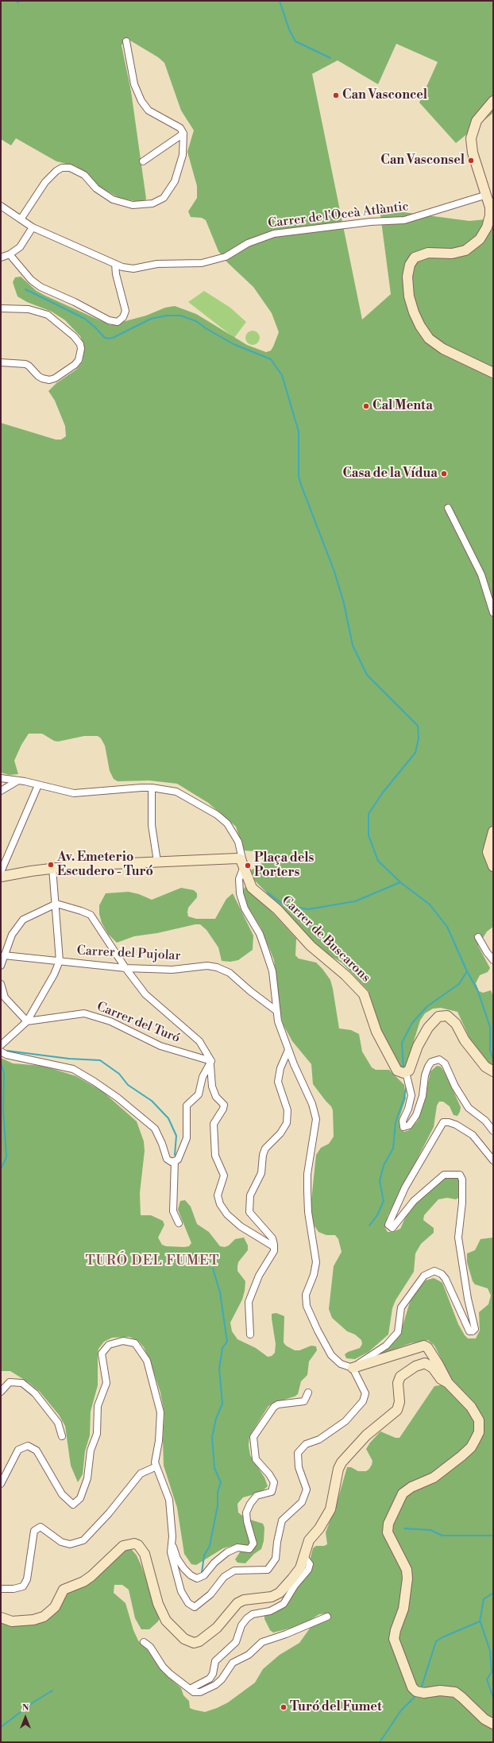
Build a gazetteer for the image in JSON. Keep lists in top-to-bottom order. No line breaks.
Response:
{"streets":{"street":["Carrer de l'Oceà Atlàntic","Carrer de Buscarons","Carrer del Pujolar","Carrer del Turó"]},"districts":["TURÓ DEL FUMET"],"places":["Can Vasconcel","Can Vasconsel","Cal Menta","Casa de la Vídua","Av. Emeterio Escudero - Turó","Plaça dels Porters","Turó del Fumet"],"north":"top"}
